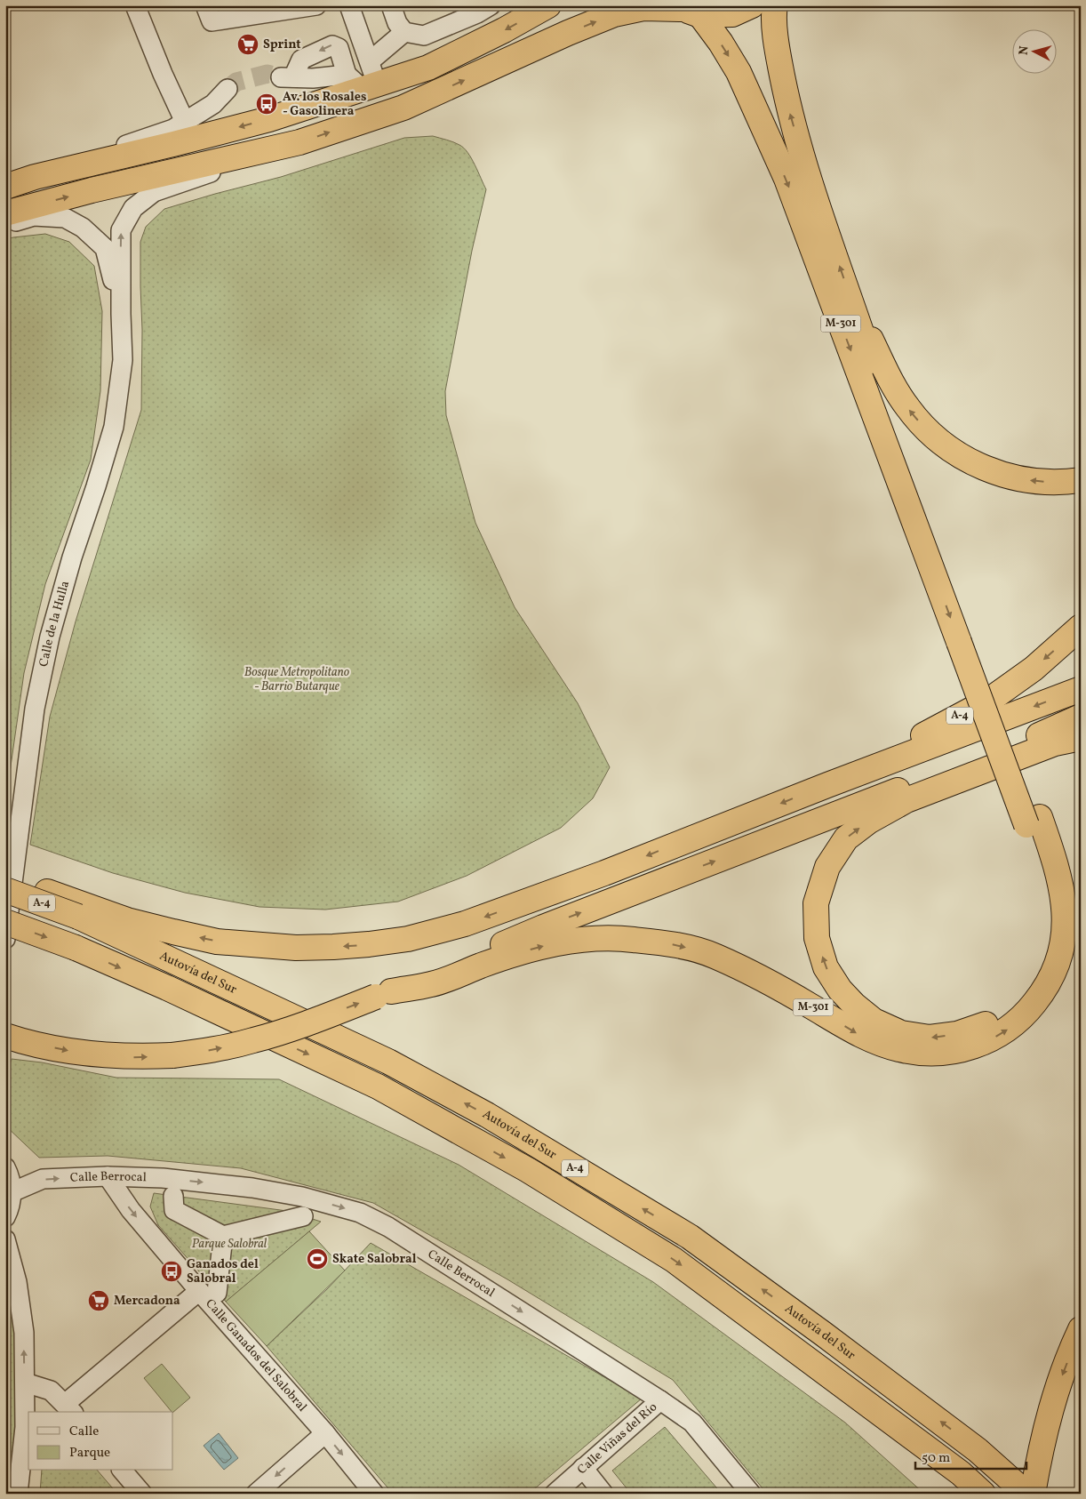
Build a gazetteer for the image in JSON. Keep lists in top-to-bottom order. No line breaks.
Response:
{"streets":{"highway":["M-301","A-4","Autovía del Sur"],"street":["Calle de la Hulla","Calle Berrocal","Calle Ganados del Salobral","Calle Viñas del Río"]},"crossings":[["A-4","Autovía del Sur"],["Calle Berrocal","Calle Ganados del Salobral"],["Calle Berrocal","Calle Viñas del Río"]],"one_way":["Calle Berrocal","Calle Ganados del Salobral"],"parks":["Bosque Metropolitano - Barrio Butarque","Parque Salobral"],"places":{"supermarket":["Sprint","Mercadona"],"bus stop":["Av. los Rosales - Gasolinera","Ganados del Salobral"],"sports":["Skate Salobral"]},"legend":["Calle","Parque"],"scale_bar":"50 m","north":"left"}
